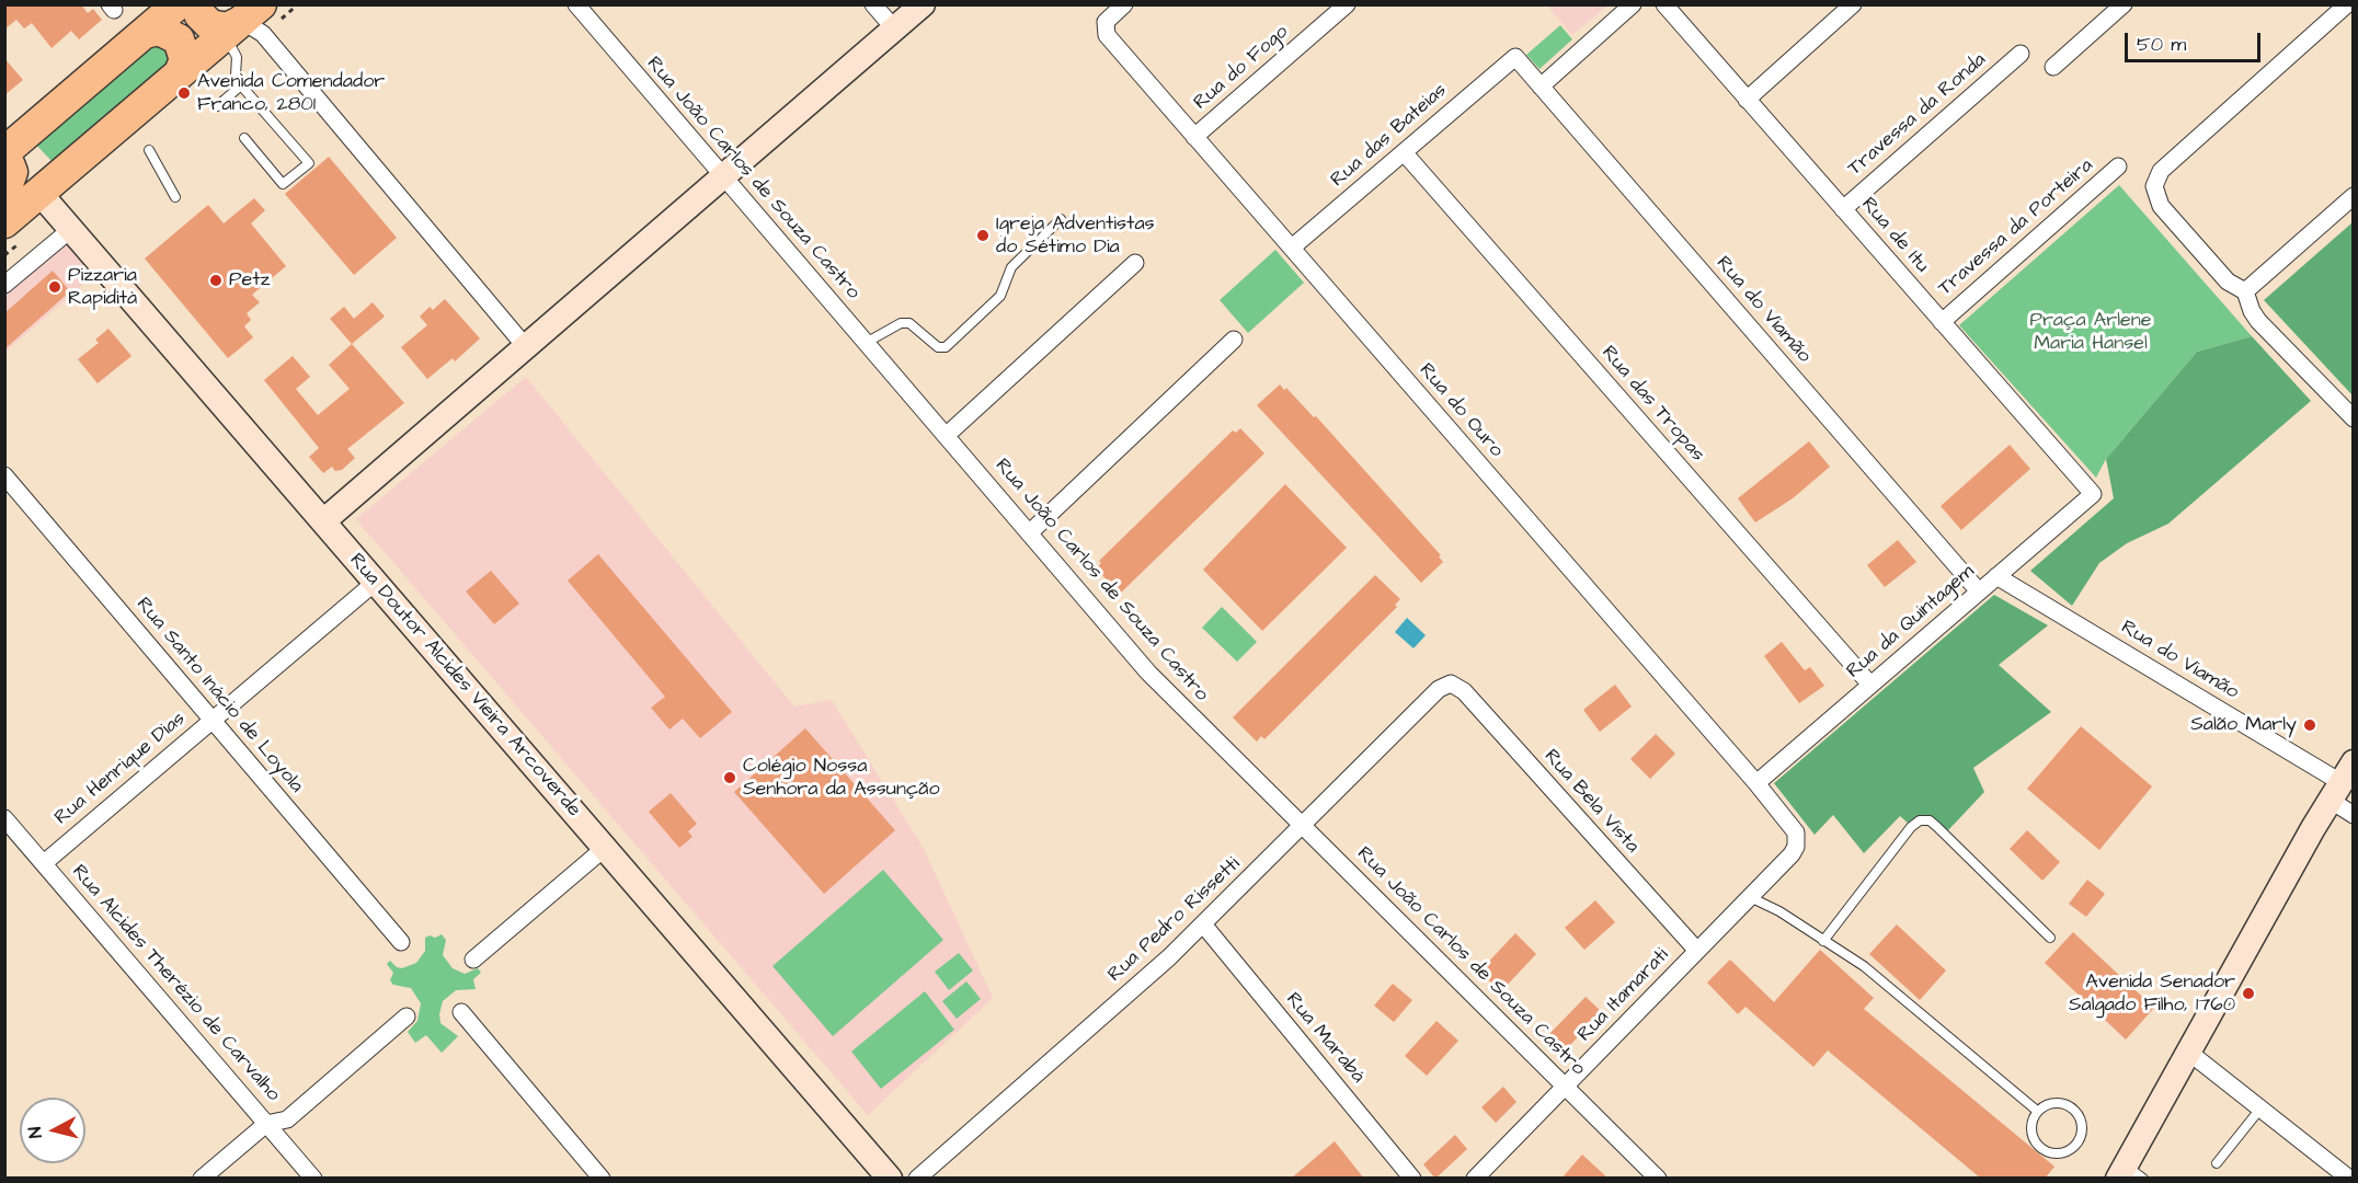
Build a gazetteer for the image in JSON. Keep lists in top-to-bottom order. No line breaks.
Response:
{"streets":{"street":["Rua do Fogo","Travessa da Ronda","Rua das Bateias","Rua João Carlos de Souza Castro","Travessa da Porteira","Rua de Itu","Rua do Viamão","Rua das Tropas","Rua do Ouro","Rua da Quintagem","Rua Doutor Alcides Vieira Arcoverde","Rua Santo Inácio de Loyola","Rua Henrique Dias","Rua Bela Vista","Rua Pedro Rissetti","Rua Alcides Therézio de Carvalho","Rua Itamarati","Rua Marabá"]},"crossings":[["Rua do Fogo","Rua do Ouro"],["Travessa da Ronda","Rua de Itu"],["Rua das Bateias","Rua do Viamão"],["Rua das Bateias","Rua das Tropas"],["Rua das Bateias","Rua do Ouro"],["Rua João Carlos de Souza Castro","Rua Pedro Rissetti"],["Rua João Carlos de Souza Castro","Rua Itamarati"],["Travessa da Porteira","Rua de Itu"],["Rua de Itu","Rua da Quintagem"],["Rua do Viamão","Rua da Quintagem"],["Rua das Tropas","Rua da Quintagem"],["Rua do Ouro","Rua da Quintagem"],["Rua do Ouro","Rua Itamarati"],["Rua Doutor Alcides Vieira Arcoverde","Rua Henrique Dias"],["Rua Santo Inácio de Loyola","Rua Henrique Dias"],["Rua Henrique Dias","Rua Alcides Therézio de Carvalho"],["Rua Bela Vista","Rua Pedro Rissetti"],["Rua Bela Vista","Rua Itamarati"],["Rua Pedro Rissetti","Rua Marabá"]],"parks":["Praça Arlene Maria Hansel"],"places":["Avenida Comendador Franco, 2801","Igreja Adventistas do Sétimo Dia","Petz","Pizzaria Rapidità","Salão Marly","Colégio Nossa Senhora da Assunção","Avenida Senador Salgado Filho, 1760"],"scale_bar":"50 m","north":"left"}
